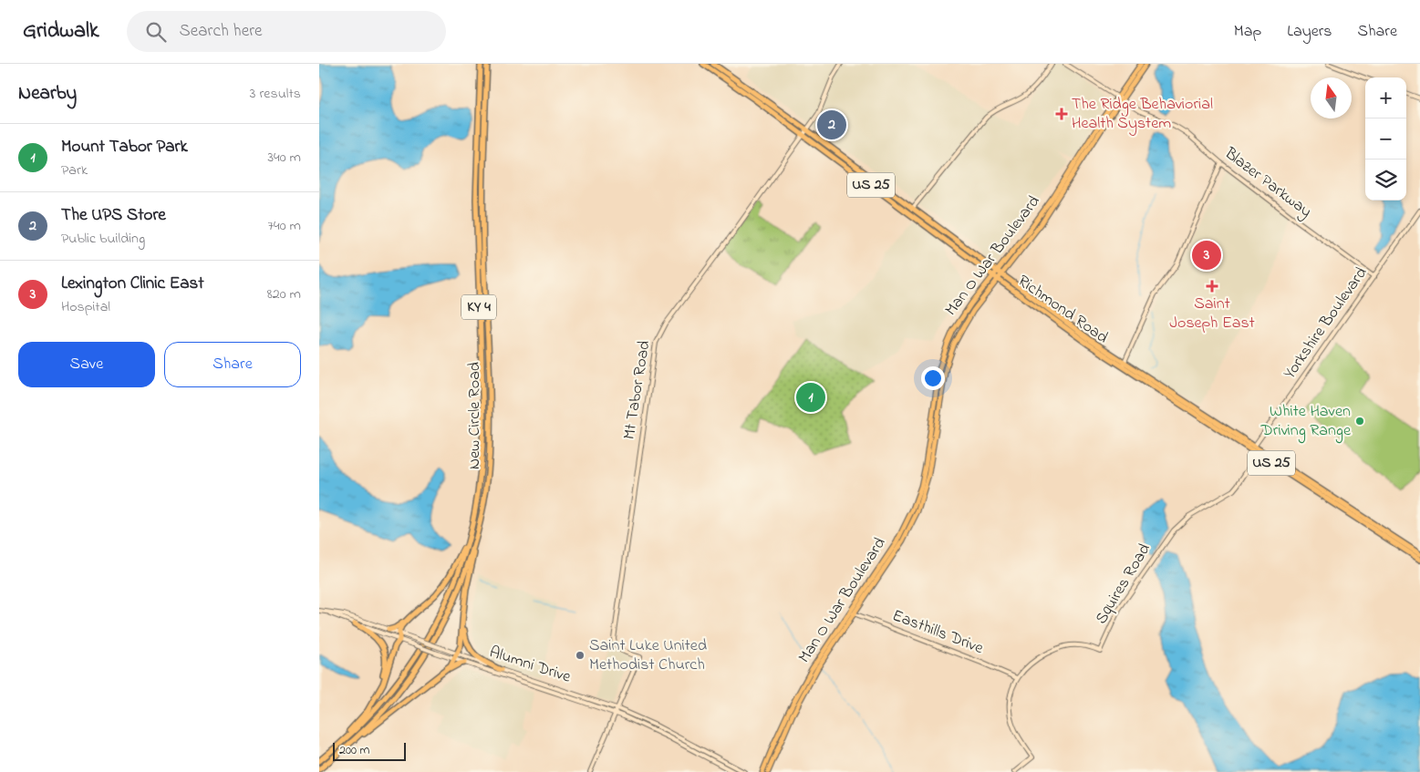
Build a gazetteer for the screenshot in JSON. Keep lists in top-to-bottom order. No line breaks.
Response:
{"streets":{"highway":["US 25","KY 4","Richmond Road","New Circle Road"],"main road":["Man O War Boulevard"],"street":["Blazer Parkway","Yorkshire Boulevard","Mt Tabor Road","Squires Road","Easthills Drive","Alumni Drive"]},"crossings":[["Blazer Parkway","Man O War Boulevard"],["Blazer Parkway","Yorkshire Boulevard"],["Man O War Boulevard","Richmond Road"],["Man O War Boulevard","Easthills Drive"],["Richmond Road","Yorkshire Boulevard"],["Richmond Road","Mt Tabor Road"],["Richmond Road","Squires Road"],["Mt Tabor Road","Alumni Drive"],["Squires Road","Easthills Drive"]],"places":{"health":["The Ridge Behaviorial Health System","Saint Joseph East"],"other":["White Haven Driving Range","Saint Luke United Methodist Church"]},"scale_bar":"200 m","north":"top","page":{"header":"Gridwalk","search":"Search here","nav":["Map","Layers","Share"],"heading":["Nearby","3 results"],"map_buttons":["+","−"],"pins":["2","3","1"],"list":[{"mark":"1","name":"Mount Tabor Park","note":"Park","value":"340 m"},{"mark":"2","name":"The UPS Store","note":"Public building","value":"740 m"},{"mark":"3","name":"Lexington Clinic East","note":"Hospital","value":"820 m"}],"buttons":["Save","Share"],"scale":"200 m"}}
